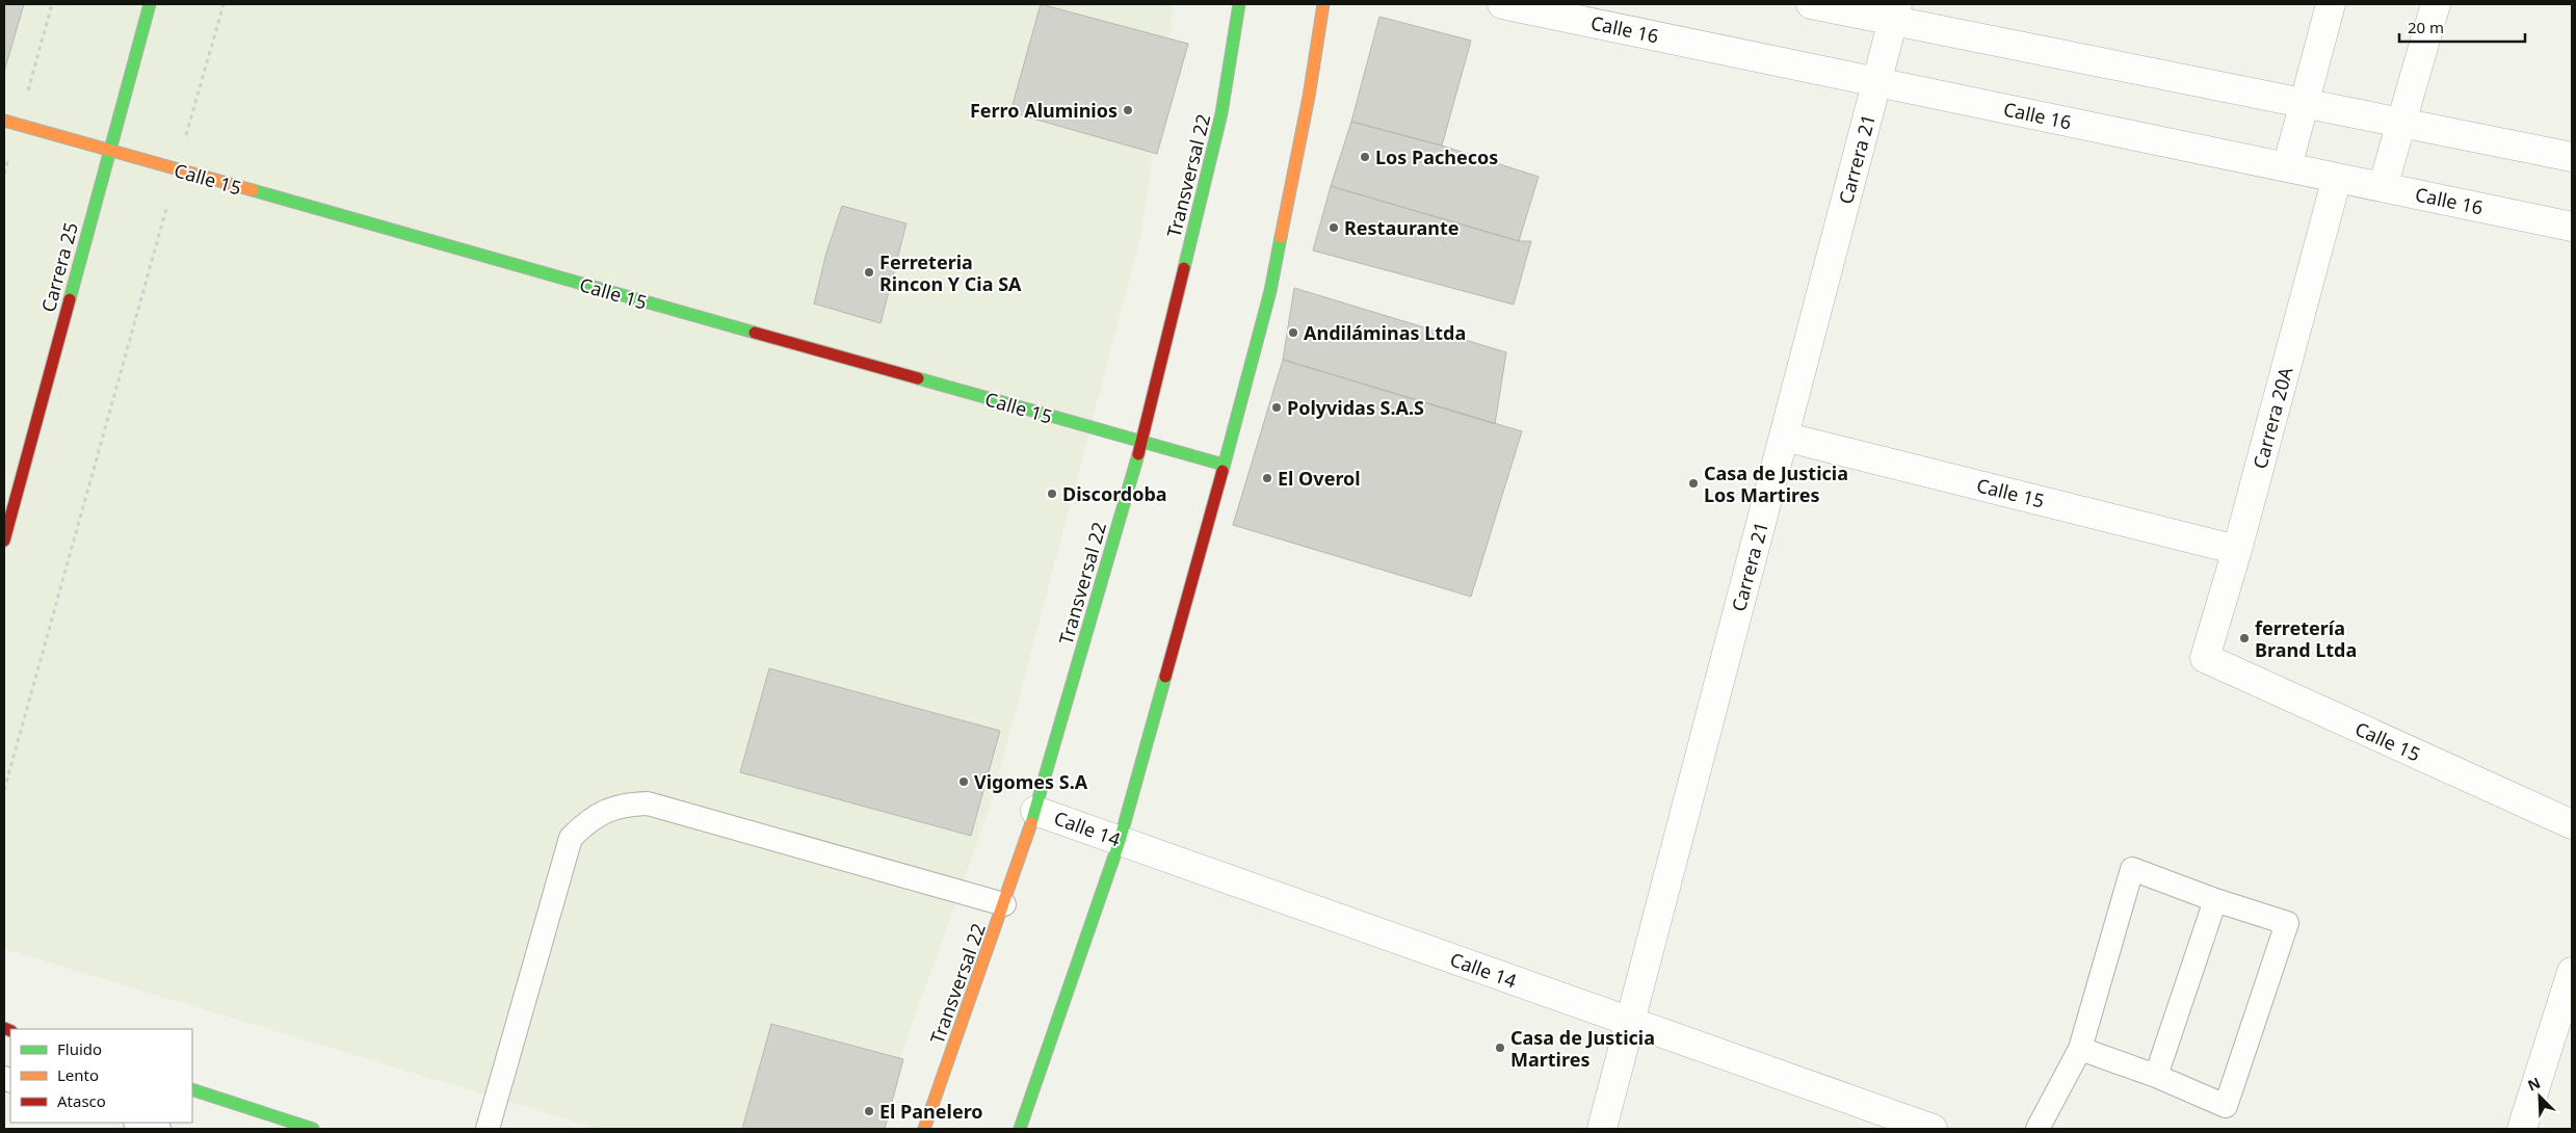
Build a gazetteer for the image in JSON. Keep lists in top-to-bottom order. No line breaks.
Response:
{"streets":{"street":["Calle 16","Carrera 21","Transversal 22","Calle 15","Carrera 25","Carrera 20A","Calle 14"]},"crossings":[["Calle 16","Carrera 21"],["Calle 16","Carrera 20A"],["Carrera 21","Calle 15"],["Carrera 21","Calle 14"],["Transversal 22","Calle 15"],["Transversal 22","Calle 14"],["Calle 15","Carrera 25"],["Calle 15","Carrera 20A"]],"places":["Ferro Aluminios","Los Pachecos","Restaurante","Ferreteria Rincon Y Cia SA","Andiláminas Ltda","Polyvidas S.A.S","El Overol","Casa de Justicia Los Martires","Discordoba","ferretería Brand Ltda","Vigomes S.A","Casa de Justicia Martires","El Panelero"],"legend":["Fluido","Lento","Atasco"],"scale_bar":"20 m","north":"top left"}
